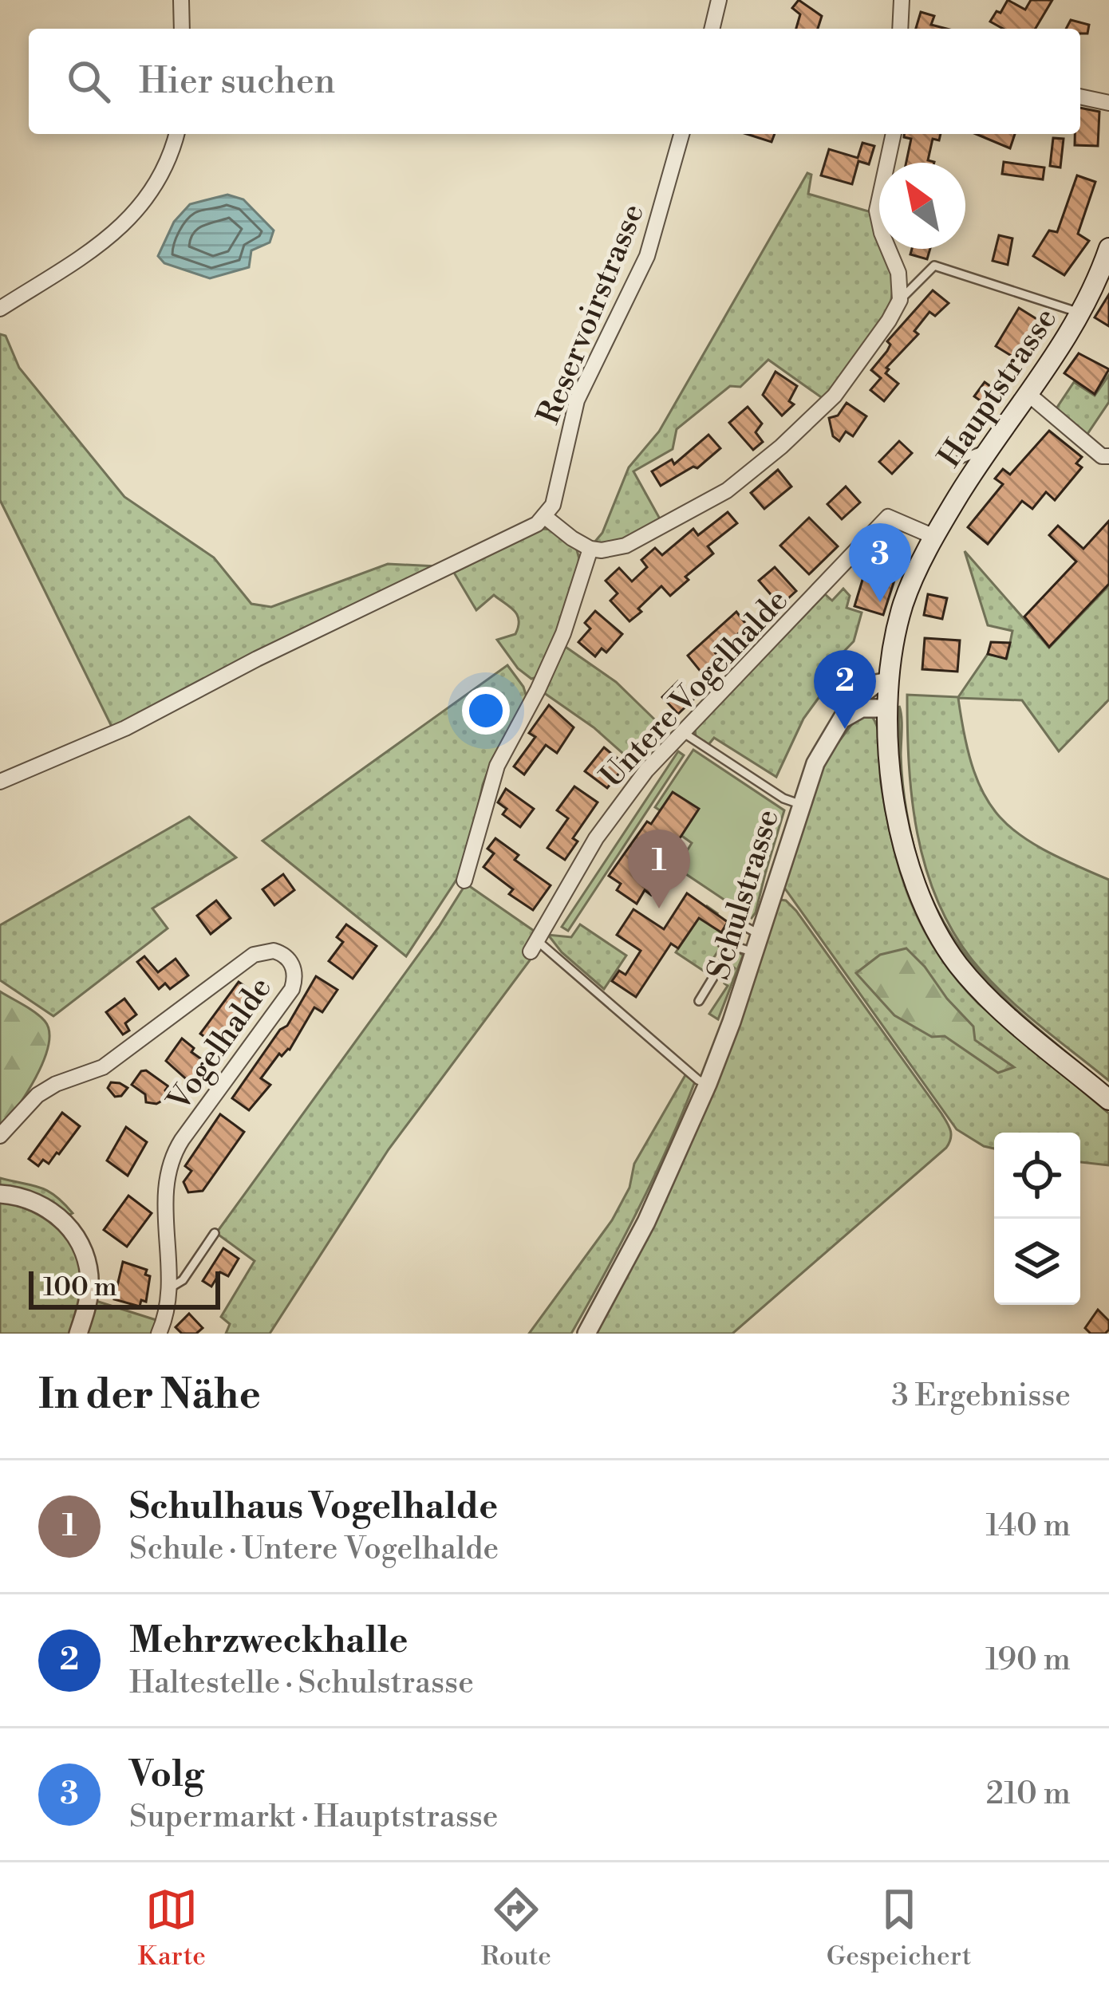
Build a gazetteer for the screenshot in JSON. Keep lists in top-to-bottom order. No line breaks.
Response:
{"streets":{"main road":["Hauptstrasse"],"street":["Reservoirstrasse","Untere Vogelhalde","Schulstrasse","Vogelhalde"]},"crossings":[["Hauptstrasse","Untere Vogelhalde"],["Hauptstrasse","Schulstrasse"]],"scale_bar":"100 m","north":"top left","page":{"search":"Hier suchen","pins":["3","2","1"],"scale":"100 m","heading":["In der Nähe","3 Ergebnisse"],"list":[{"mark":"1","name":"Schulhaus Vogelhalde","note":"Schule · Untere Vogelhalde","value":"140 m"},{"mark":"2","name":"Mehrzweckhalle","note":"Haltestelle · Schulstrasse","value":"190 m"},{"mark":"3","name":"Volg","note":"Supermarkt · Hauptstrasse","value":"210 m"}],"nav":["Karte","Route","Gespeichert"]}}
